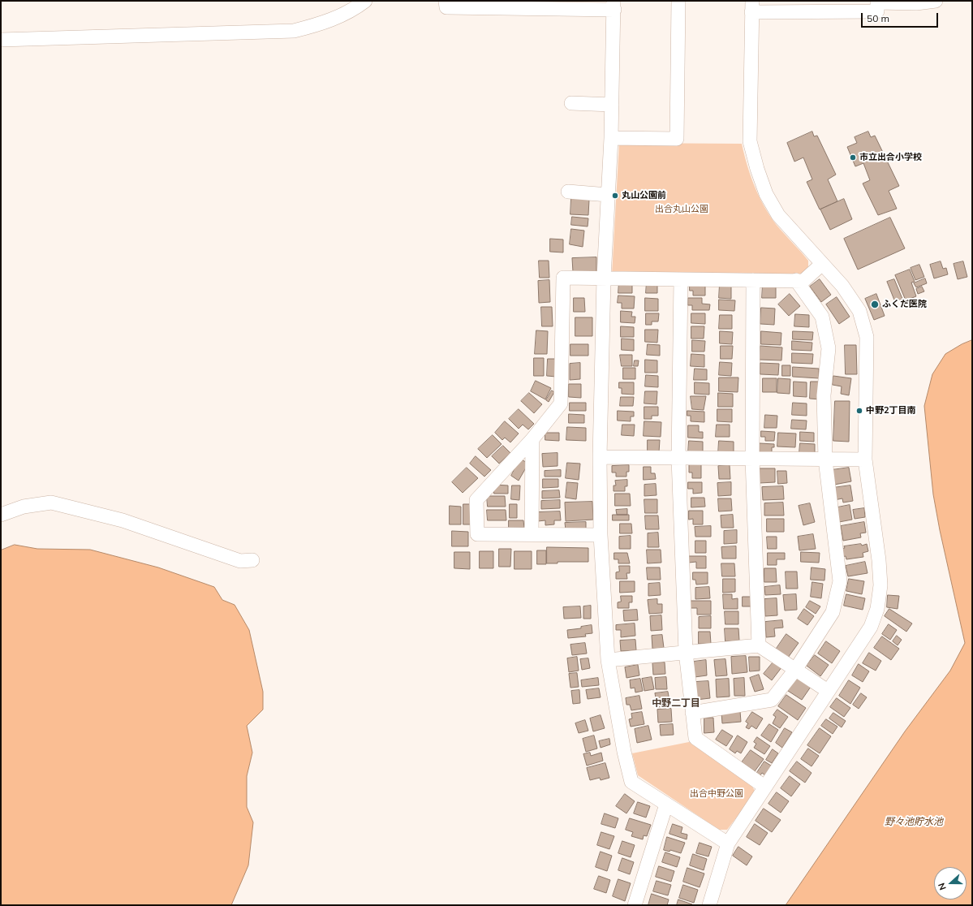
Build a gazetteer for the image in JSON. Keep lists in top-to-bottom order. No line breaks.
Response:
{"districts":["中野二丁目"],"water":["野々池貯水池"],"parks":["出合丸山公園","出合中野公園"],"places":["市立出合小学校","丸山公園前","ふくだ医院","中野2丁目南"],"scale_bar":"50 m","north":"left"}
